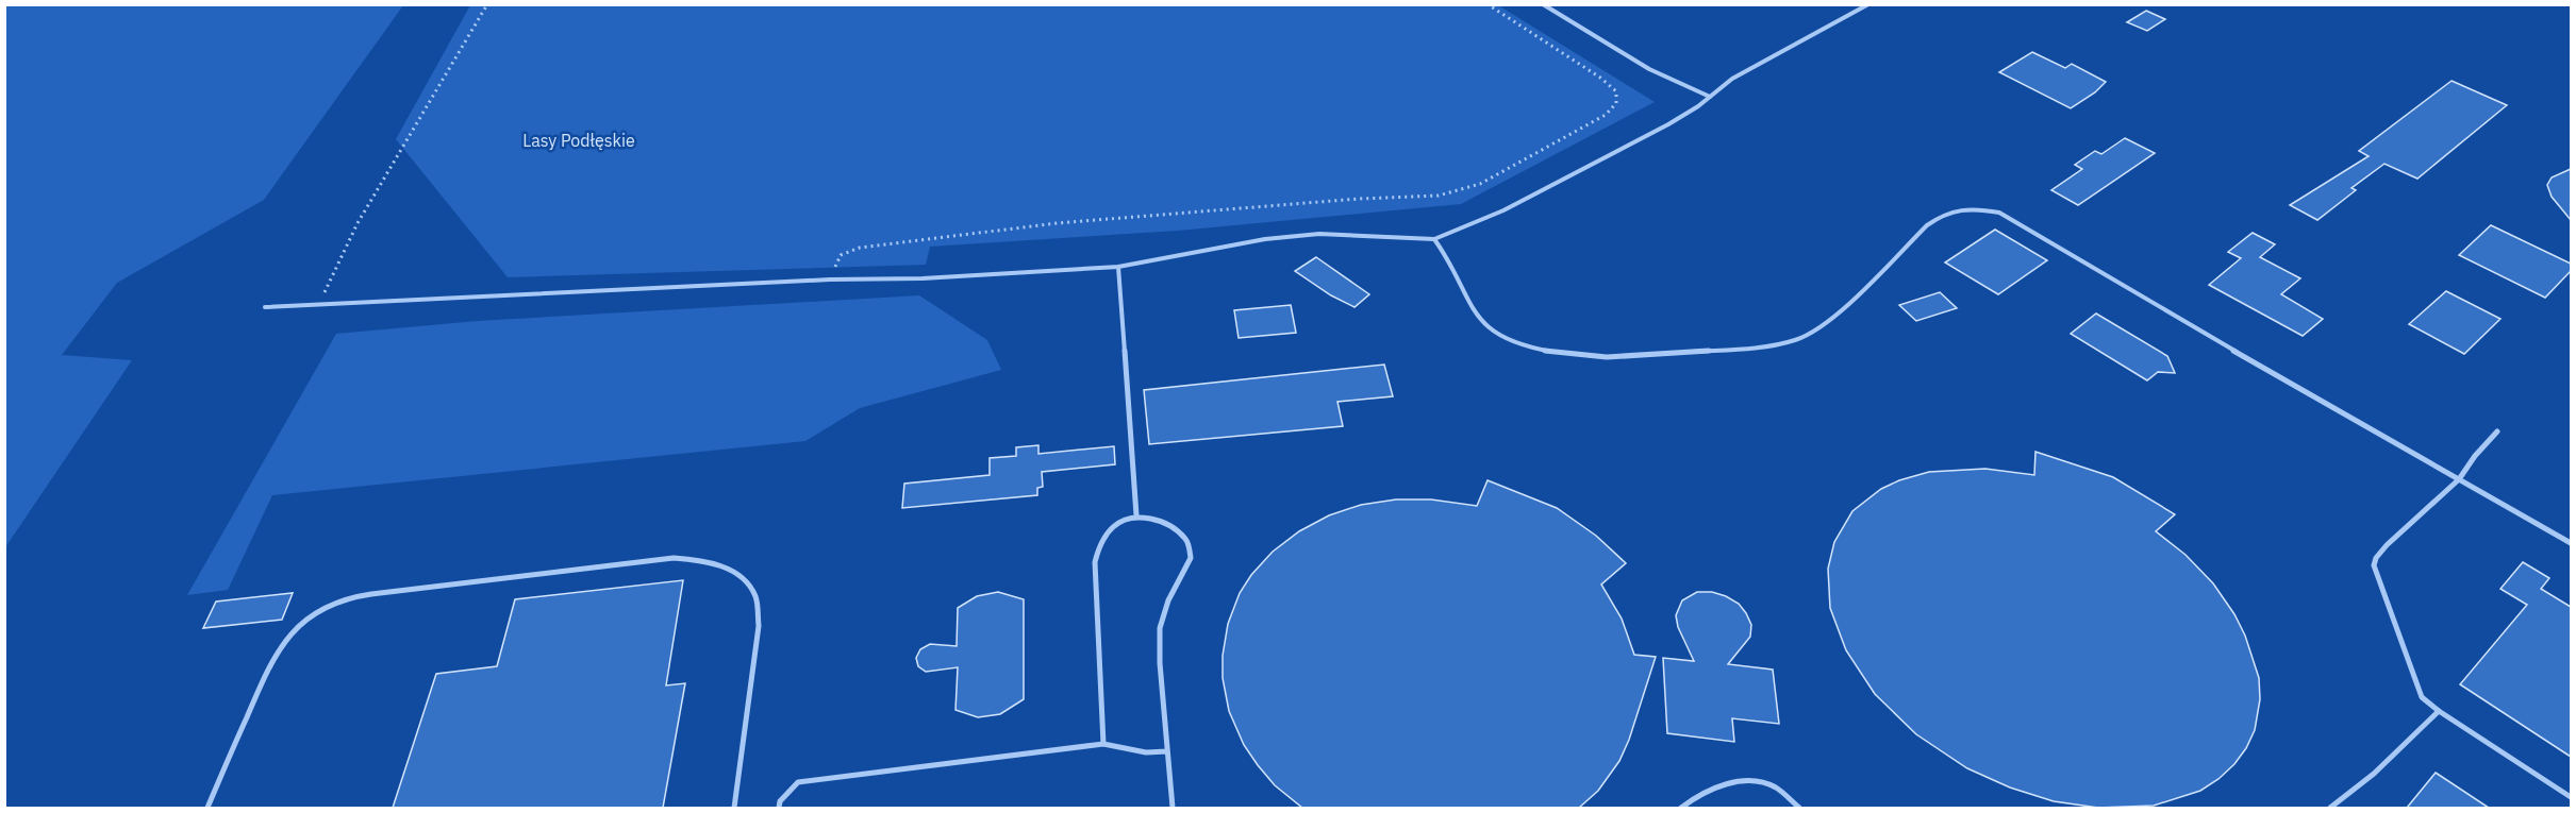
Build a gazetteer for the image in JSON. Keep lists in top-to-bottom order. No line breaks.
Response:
{"parks":["Lasy Podłęskie"]}
